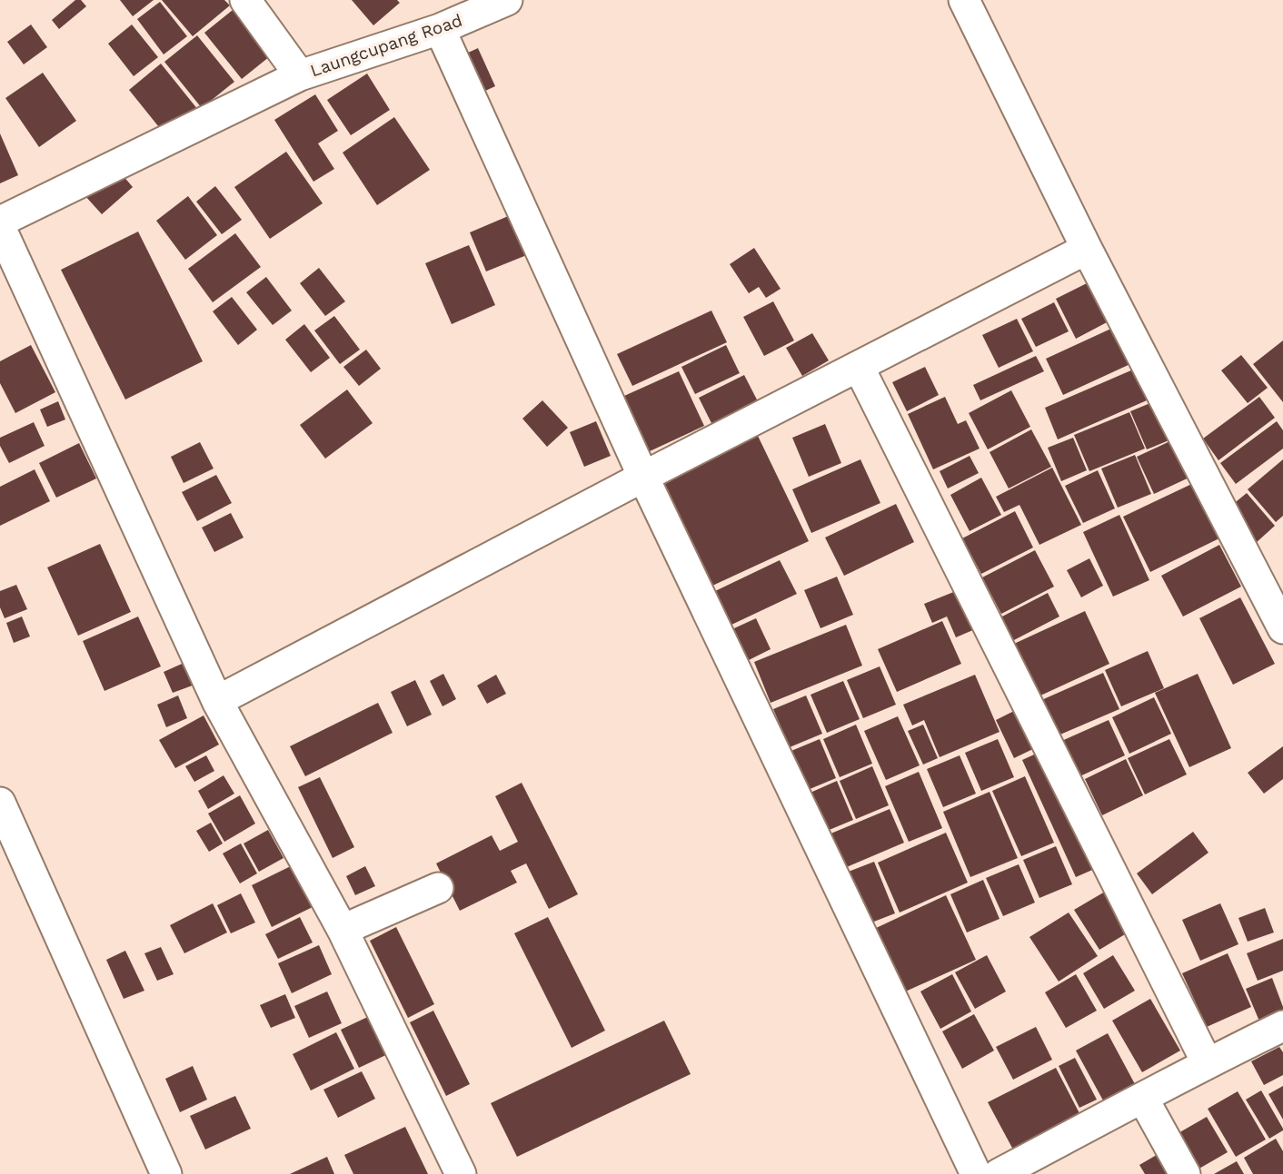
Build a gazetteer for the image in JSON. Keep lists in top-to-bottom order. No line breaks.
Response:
{"streets":{"street":["Laungcupang Road"]}}
